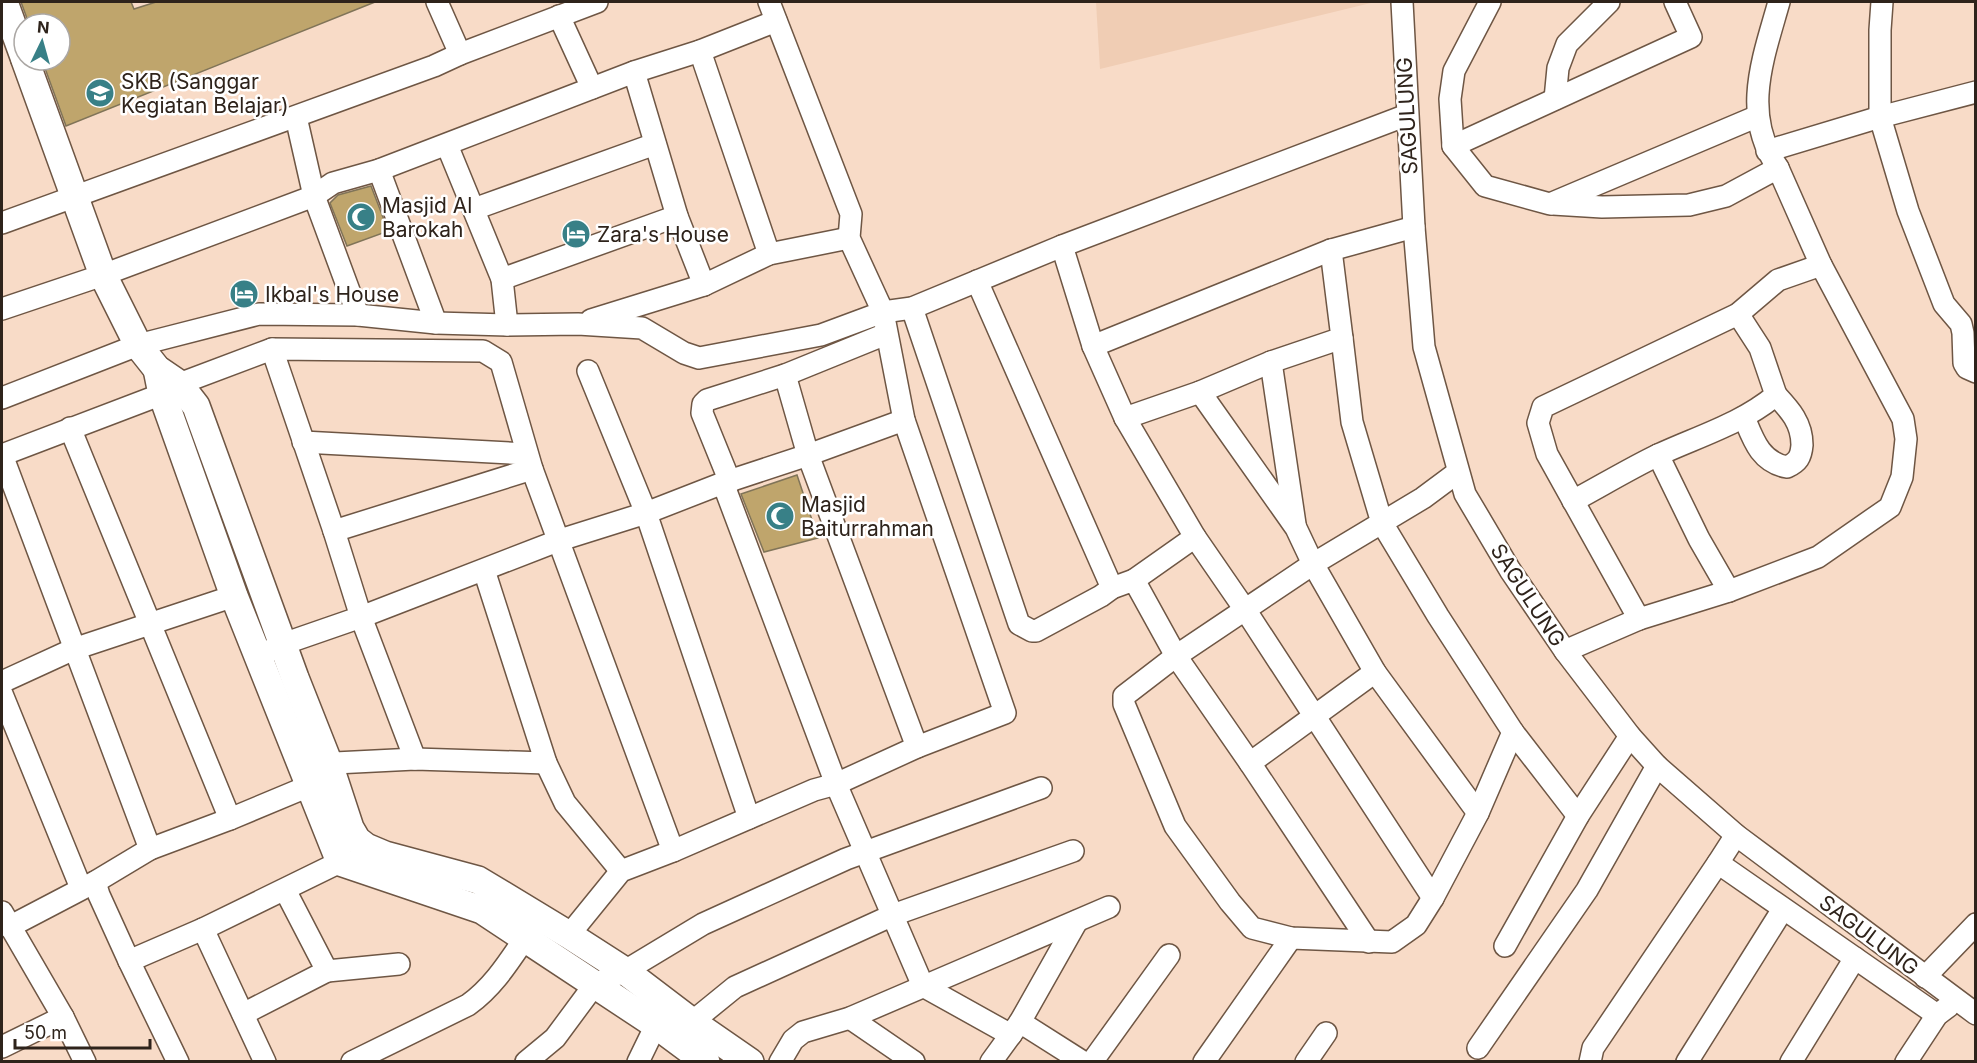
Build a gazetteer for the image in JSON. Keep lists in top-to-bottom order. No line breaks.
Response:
{"streets":{"street":["SAGULUNG"]},"places":{"school or university":["SKB (Sanggar Kegiatan Belajar)"],"mosque":["Masjid Al Barokah","Masjid Baiturrahman"],"hotel":["Zara's House","Ikbal's House"]},"scale_bar":"50 m","north":"top"}
